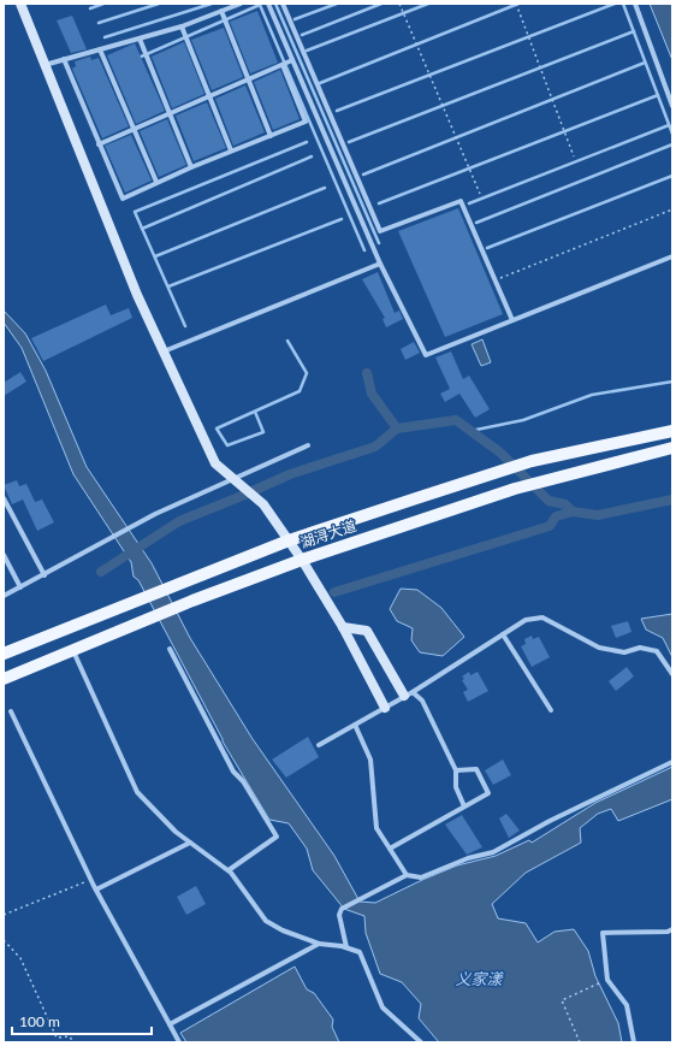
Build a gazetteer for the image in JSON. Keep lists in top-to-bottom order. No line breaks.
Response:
{"streets":{"main road":["湖浔大道"]},"water":["义家漾"],"scale_bar":"100 m"}
